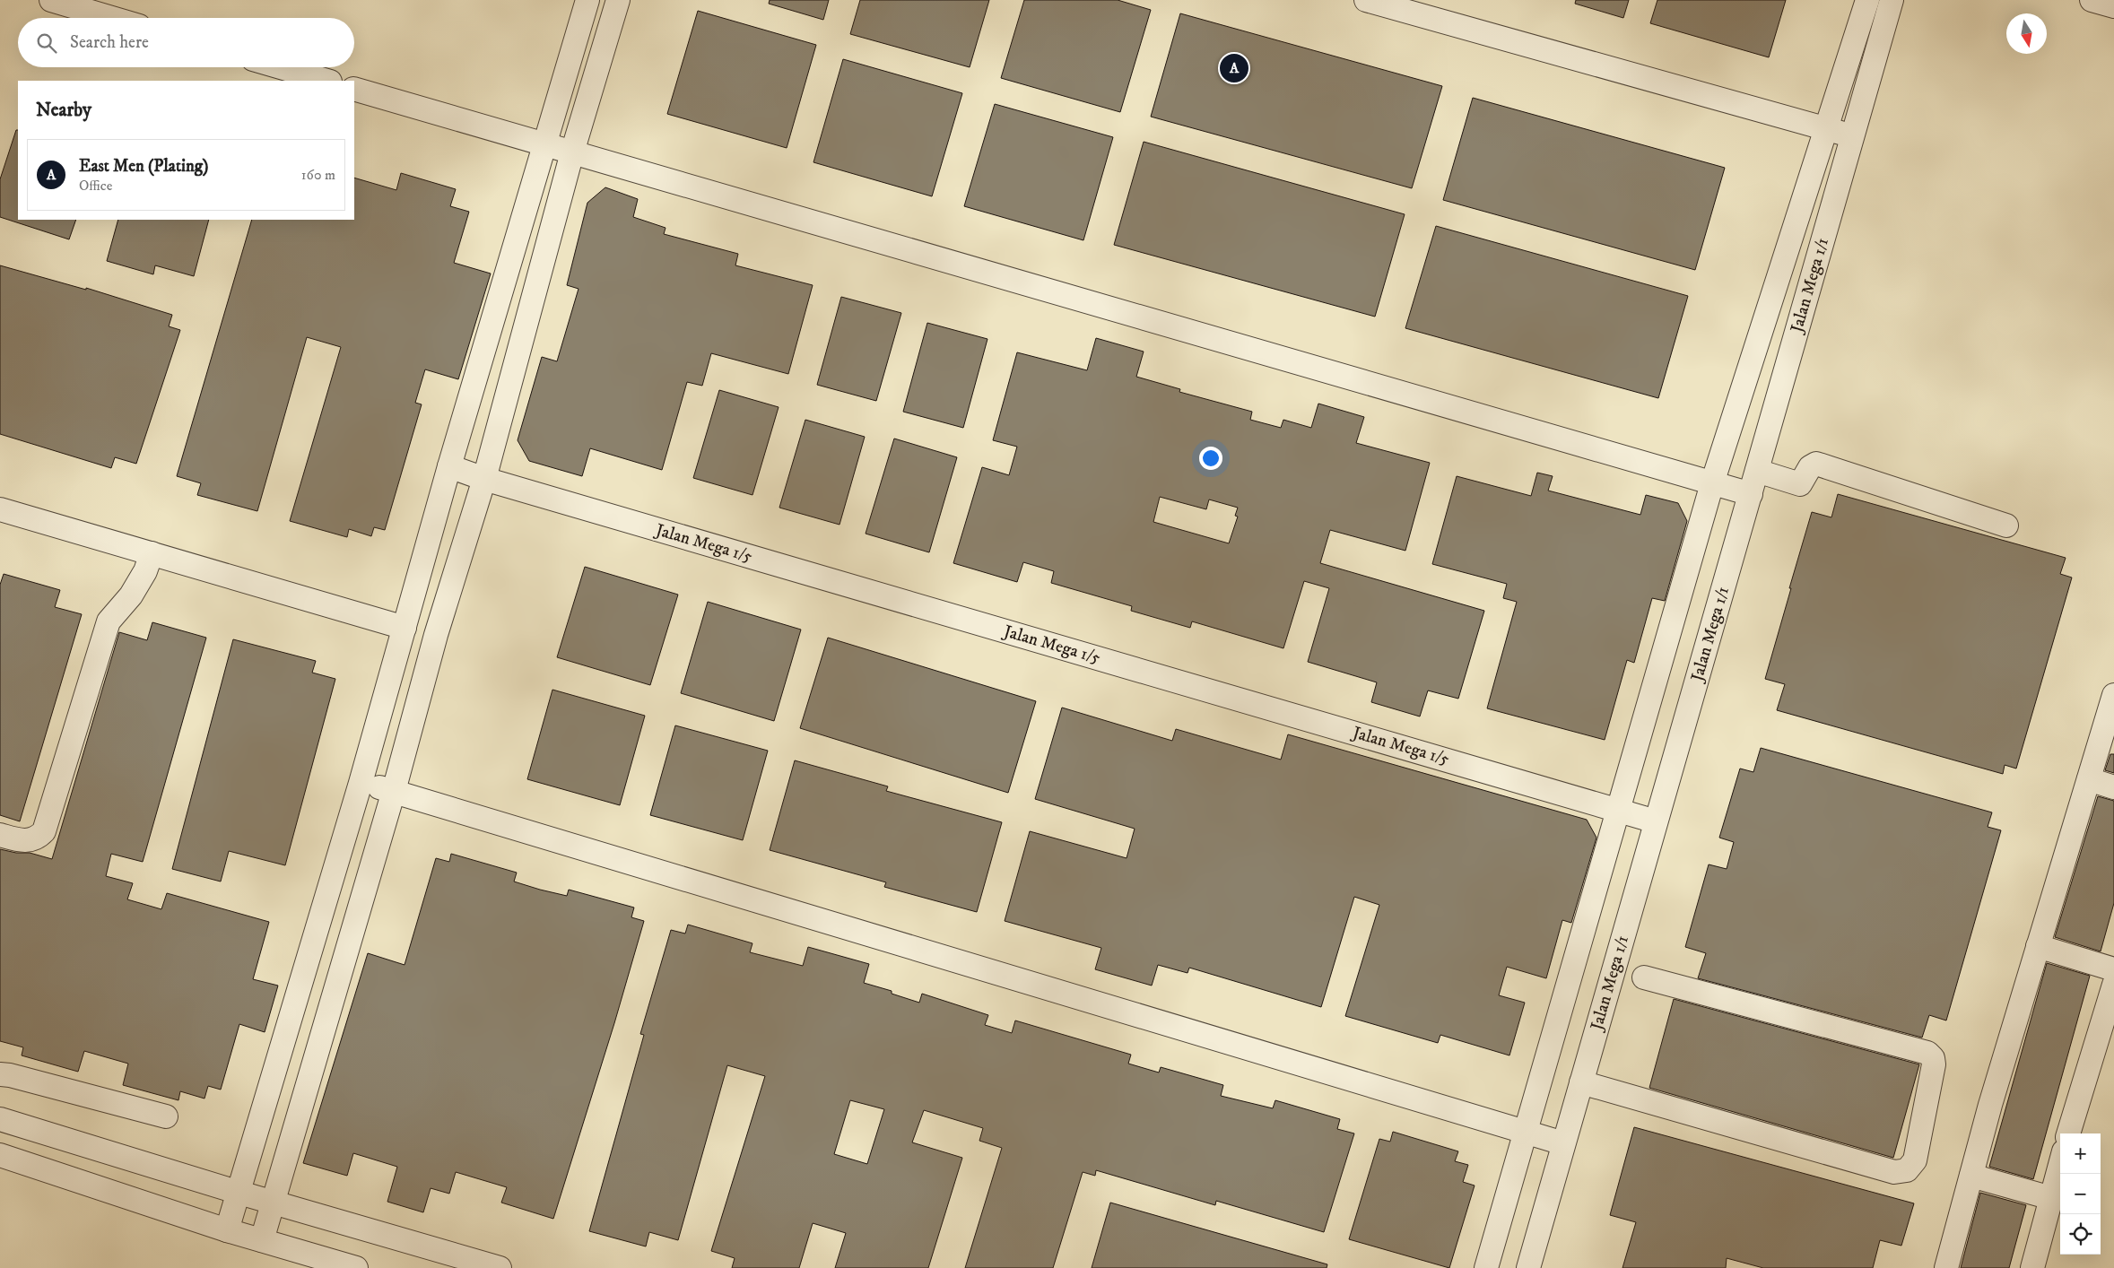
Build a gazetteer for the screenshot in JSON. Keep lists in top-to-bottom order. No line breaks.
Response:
{"streets":{"street":["Jalan Mega 1/1","Jalan Mega 1/5"]},"crossings":[["Jalan Mega 1/1","Jalan Mega 1/5"]],"north":"bottom","page":{"search":"Search here","pins":"A","heading":"Nearby","list":[{"mark":"A","name":"East Men (Plating)","note":"Office","value":"160 m"}],"map_buttons":["+","−"]}}
